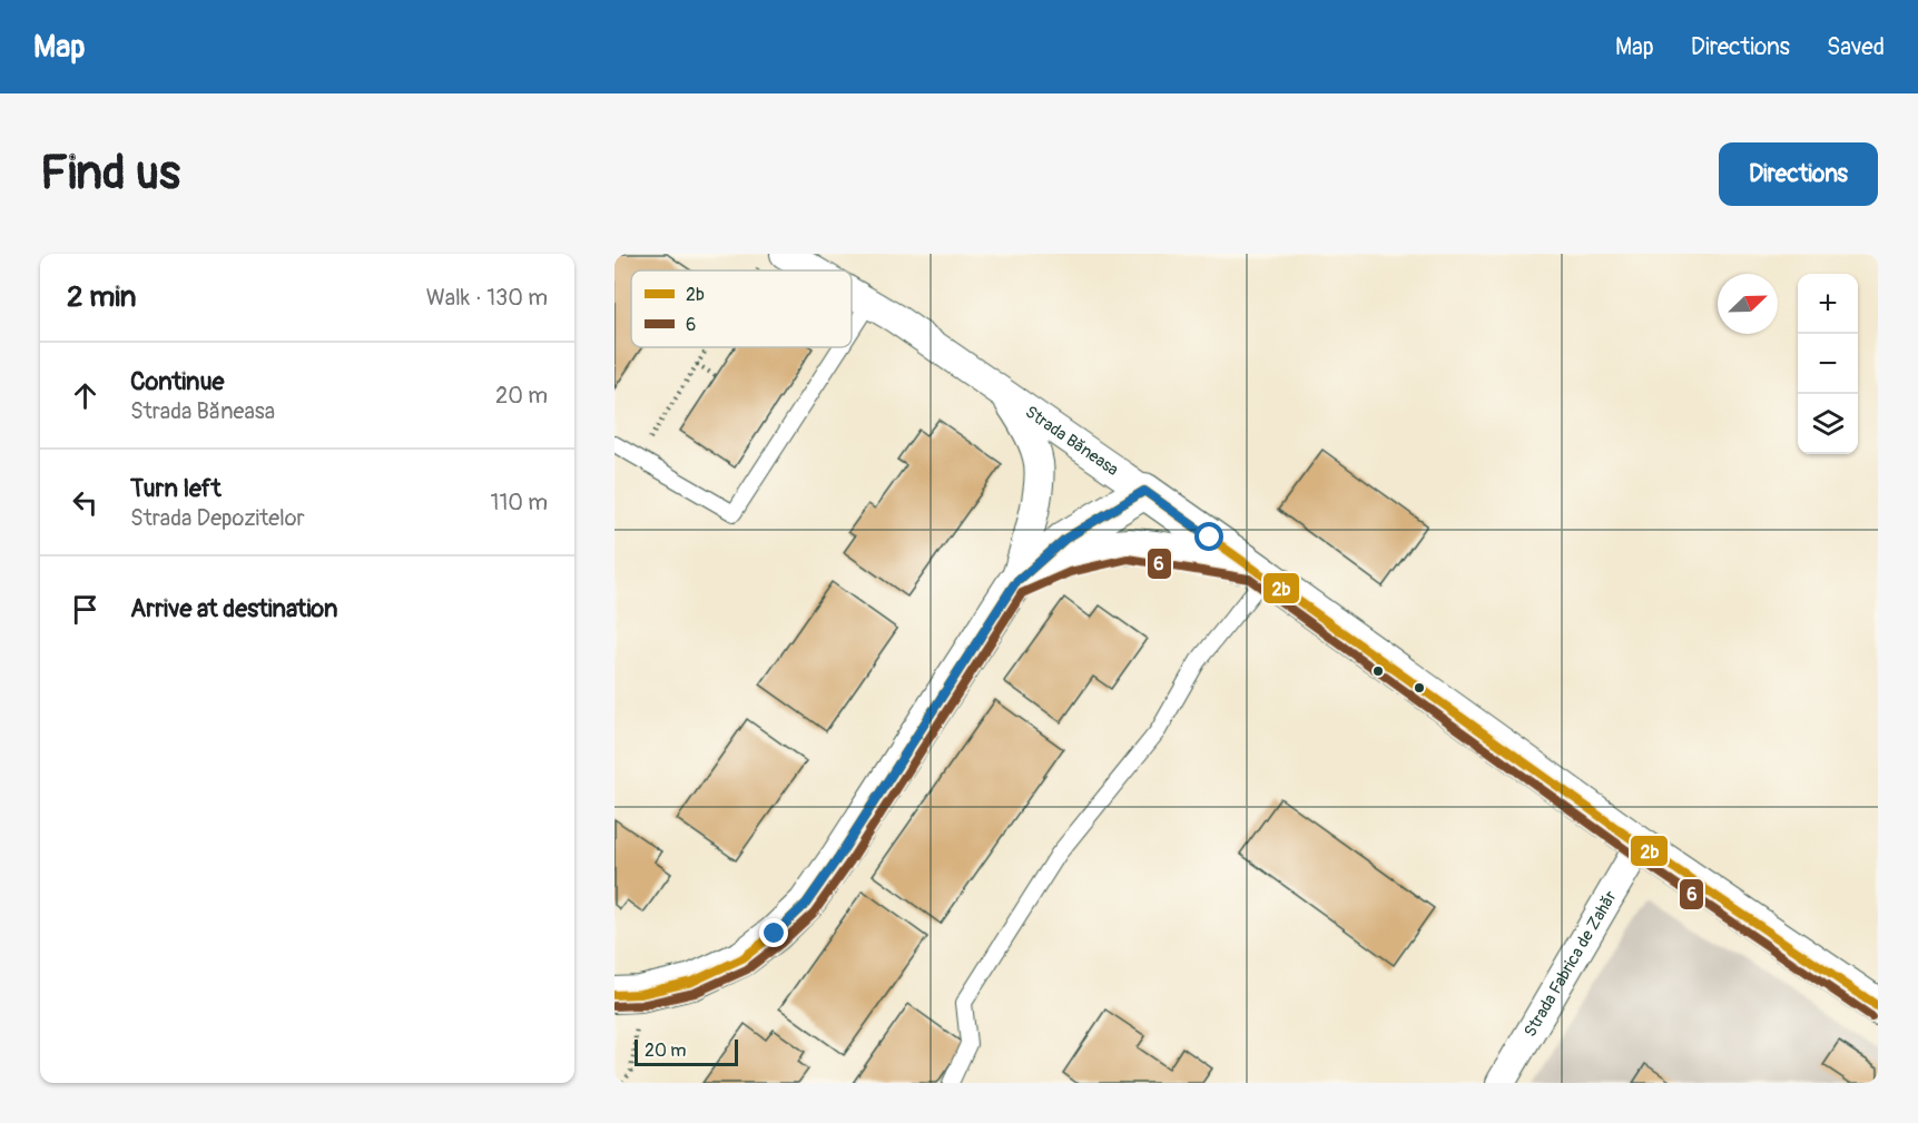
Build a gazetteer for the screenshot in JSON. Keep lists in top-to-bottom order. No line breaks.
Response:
{"streets":{"street":["Strada Băneasa","Strada Fabrica de Zahăr"]},"crossings":[["Strada Băneasa","Strada Fabrica de Zahăr"]],"lines":["transit line 2b","transit line 6"],"legend":["2b","6"],"scale_bar":"20 m","north":"top right","page":{"header":"Map","nav":["Map","Directions","Saved"],"buttons":"Directions","title":"Find us","heading":["2 min","Walk · 130 m"],"map_buttons":["+","−"],"list":[["Continue","Strada Băneasa","20 m"],["Turn left","Strada Depozitelor","110 m"],"Arrive at destination"],"scale":"20 m"}}
